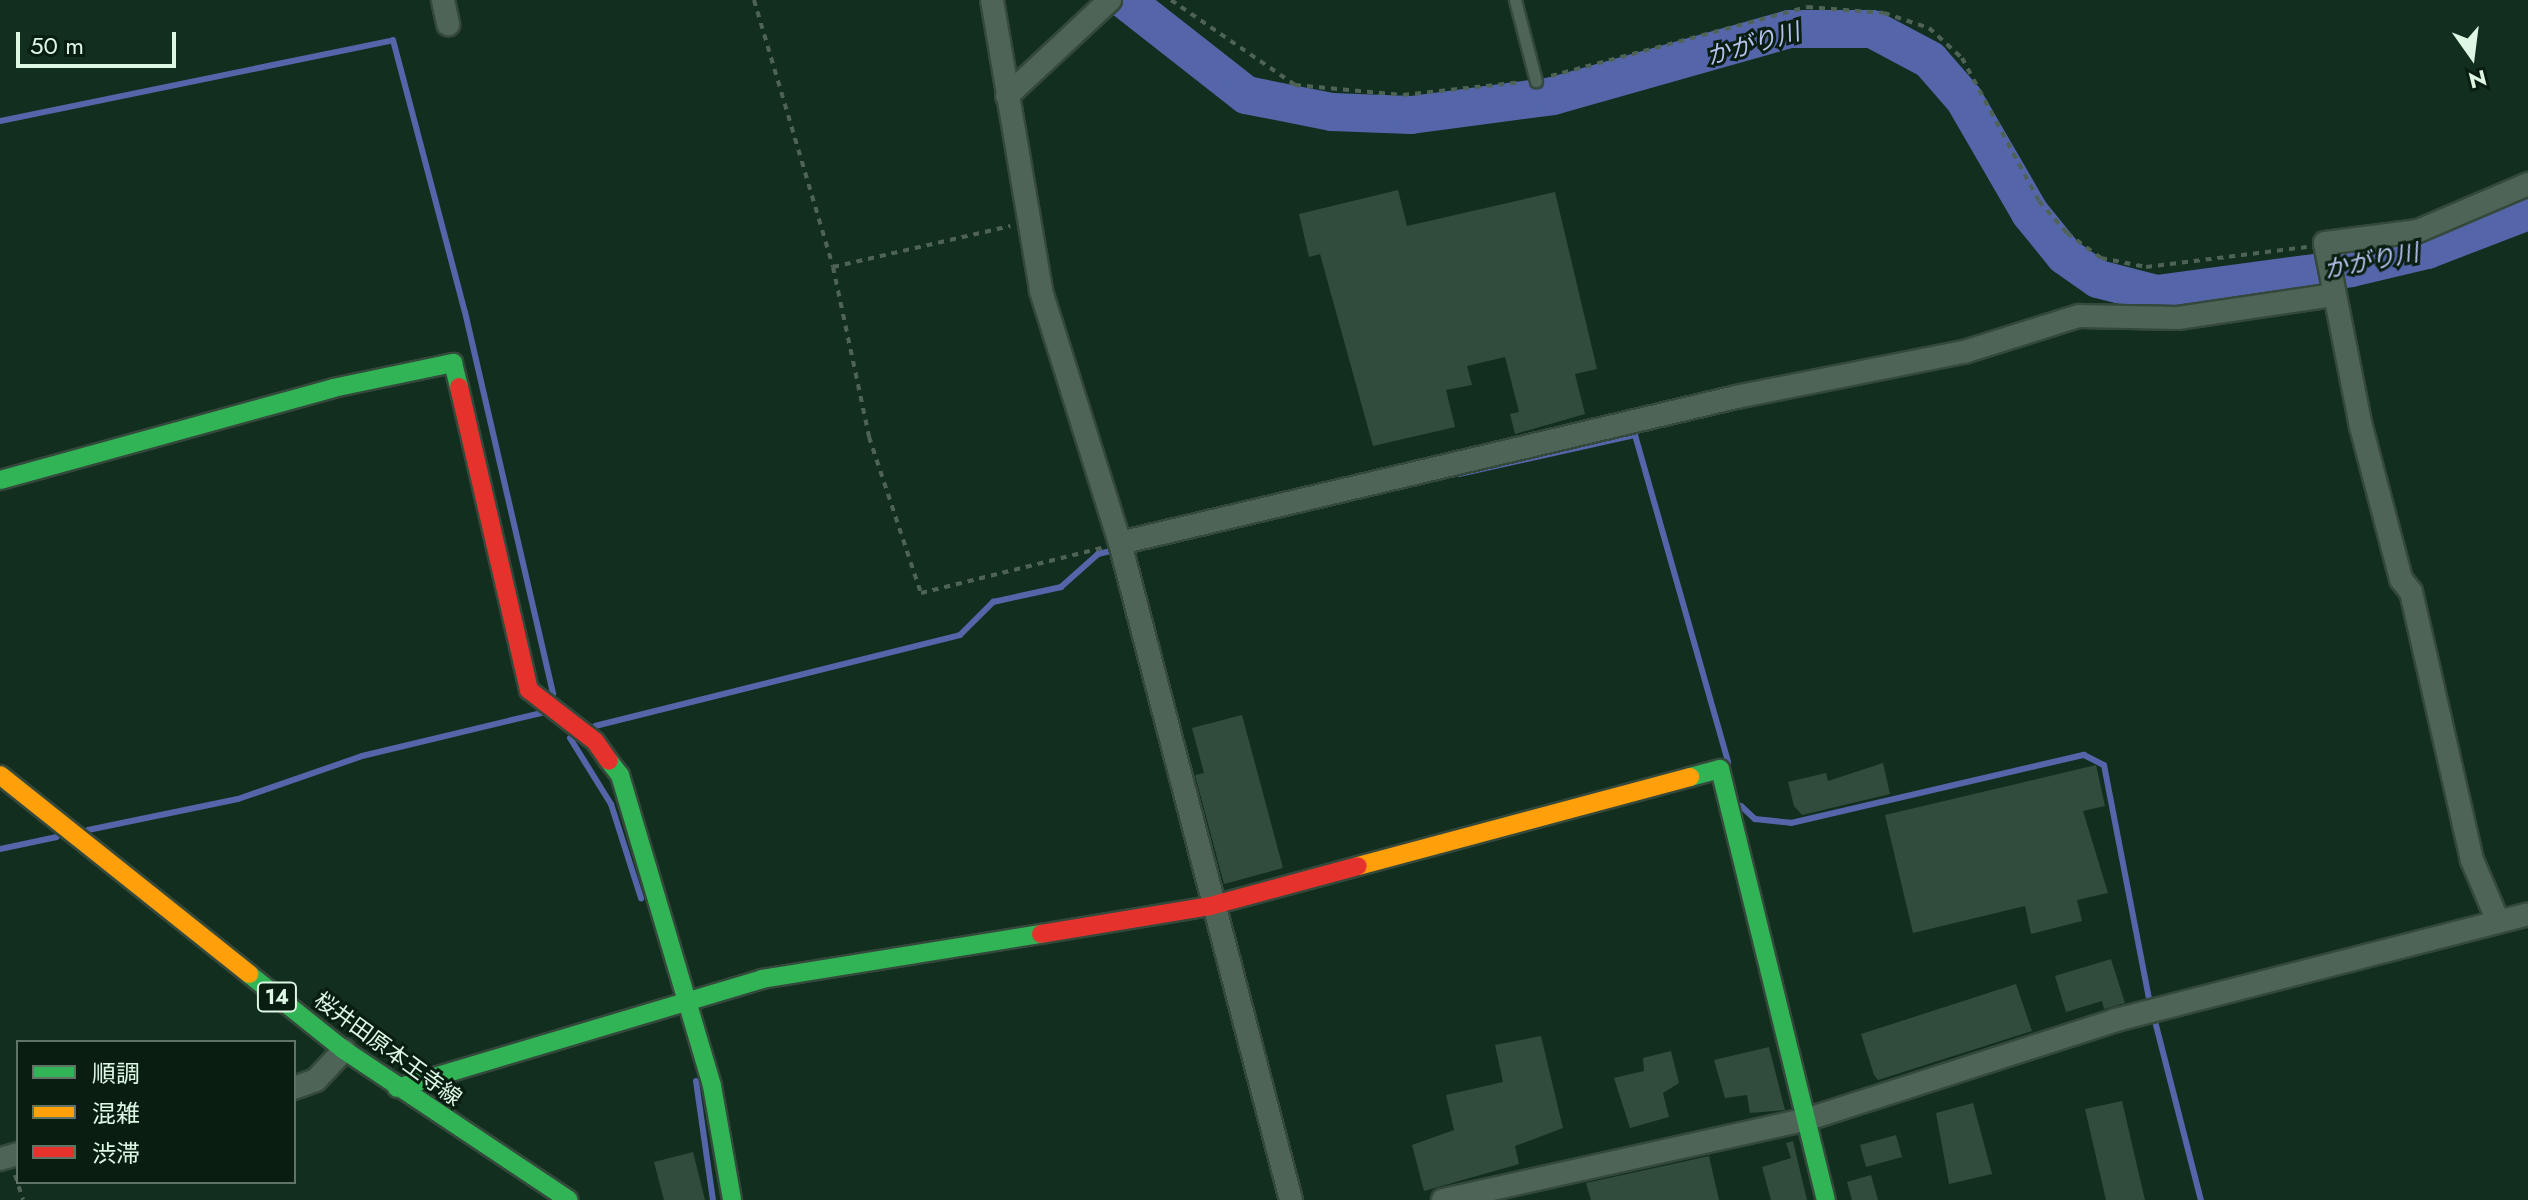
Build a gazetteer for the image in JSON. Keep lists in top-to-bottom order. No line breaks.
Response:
{"streets":{"street":["14","桜井田原本王寺線"]},"water":["かがり川"],"legend":["順調","混雑","渋滞"],"scale_bar":"50 m","north":"bottom"}
